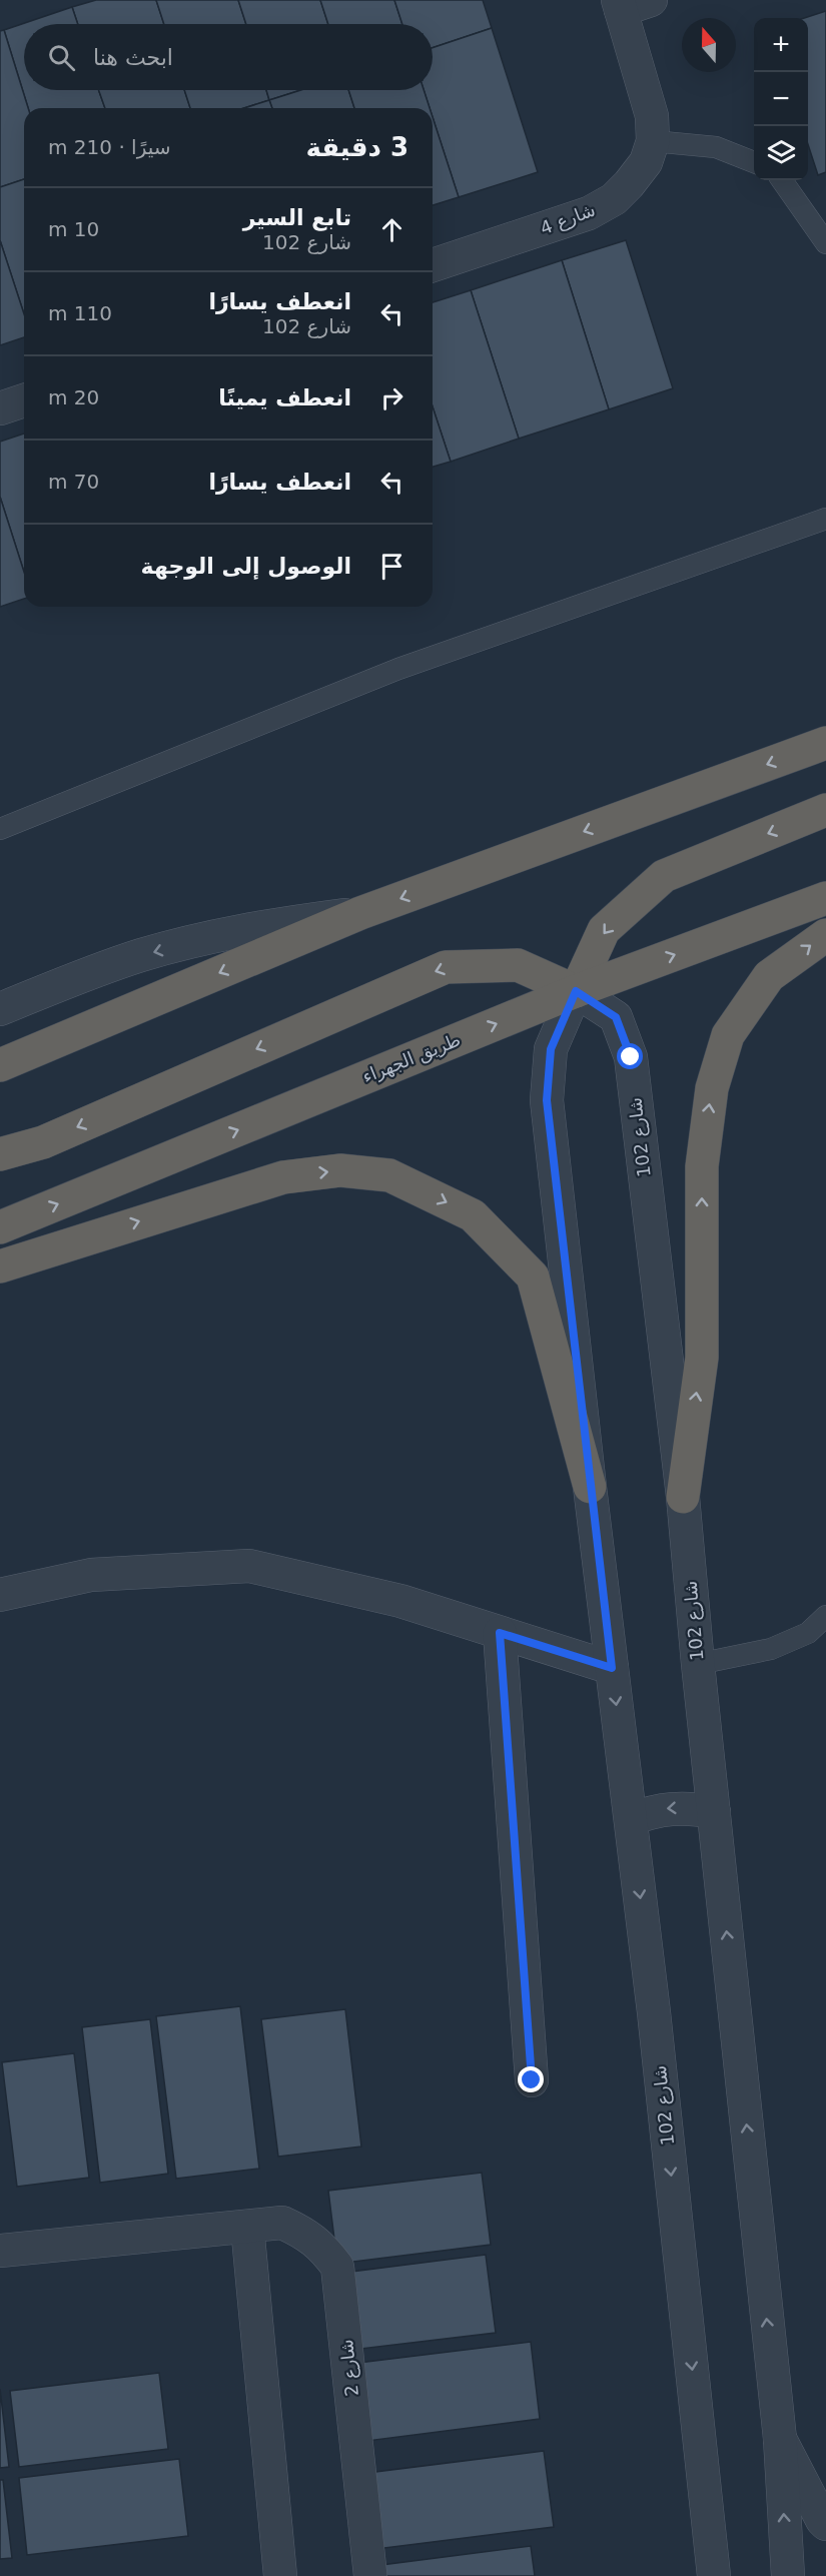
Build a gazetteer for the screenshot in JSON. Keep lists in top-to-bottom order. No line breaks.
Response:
{"streets":{"highway":["طريق الجهراء"],"street":["شارع 4","شارع 102","شارع 2"]},"crossings":[["طريق الجهراء","شارع 102"]],"north":"top","page":{"map_buttons":["+","−"],"search":"ابحث هنا","heading":["3 دقيقة","سيرًا · 210 m"],"list":[["تابع السير","شارع 102","10 m"],["انعطف يسارًا","شارع 102","110 m"],["انعطف يمينًا","20 m"],["انعطف يسارًا","70 m"],"الوصول إلى الوجهة"]}}
